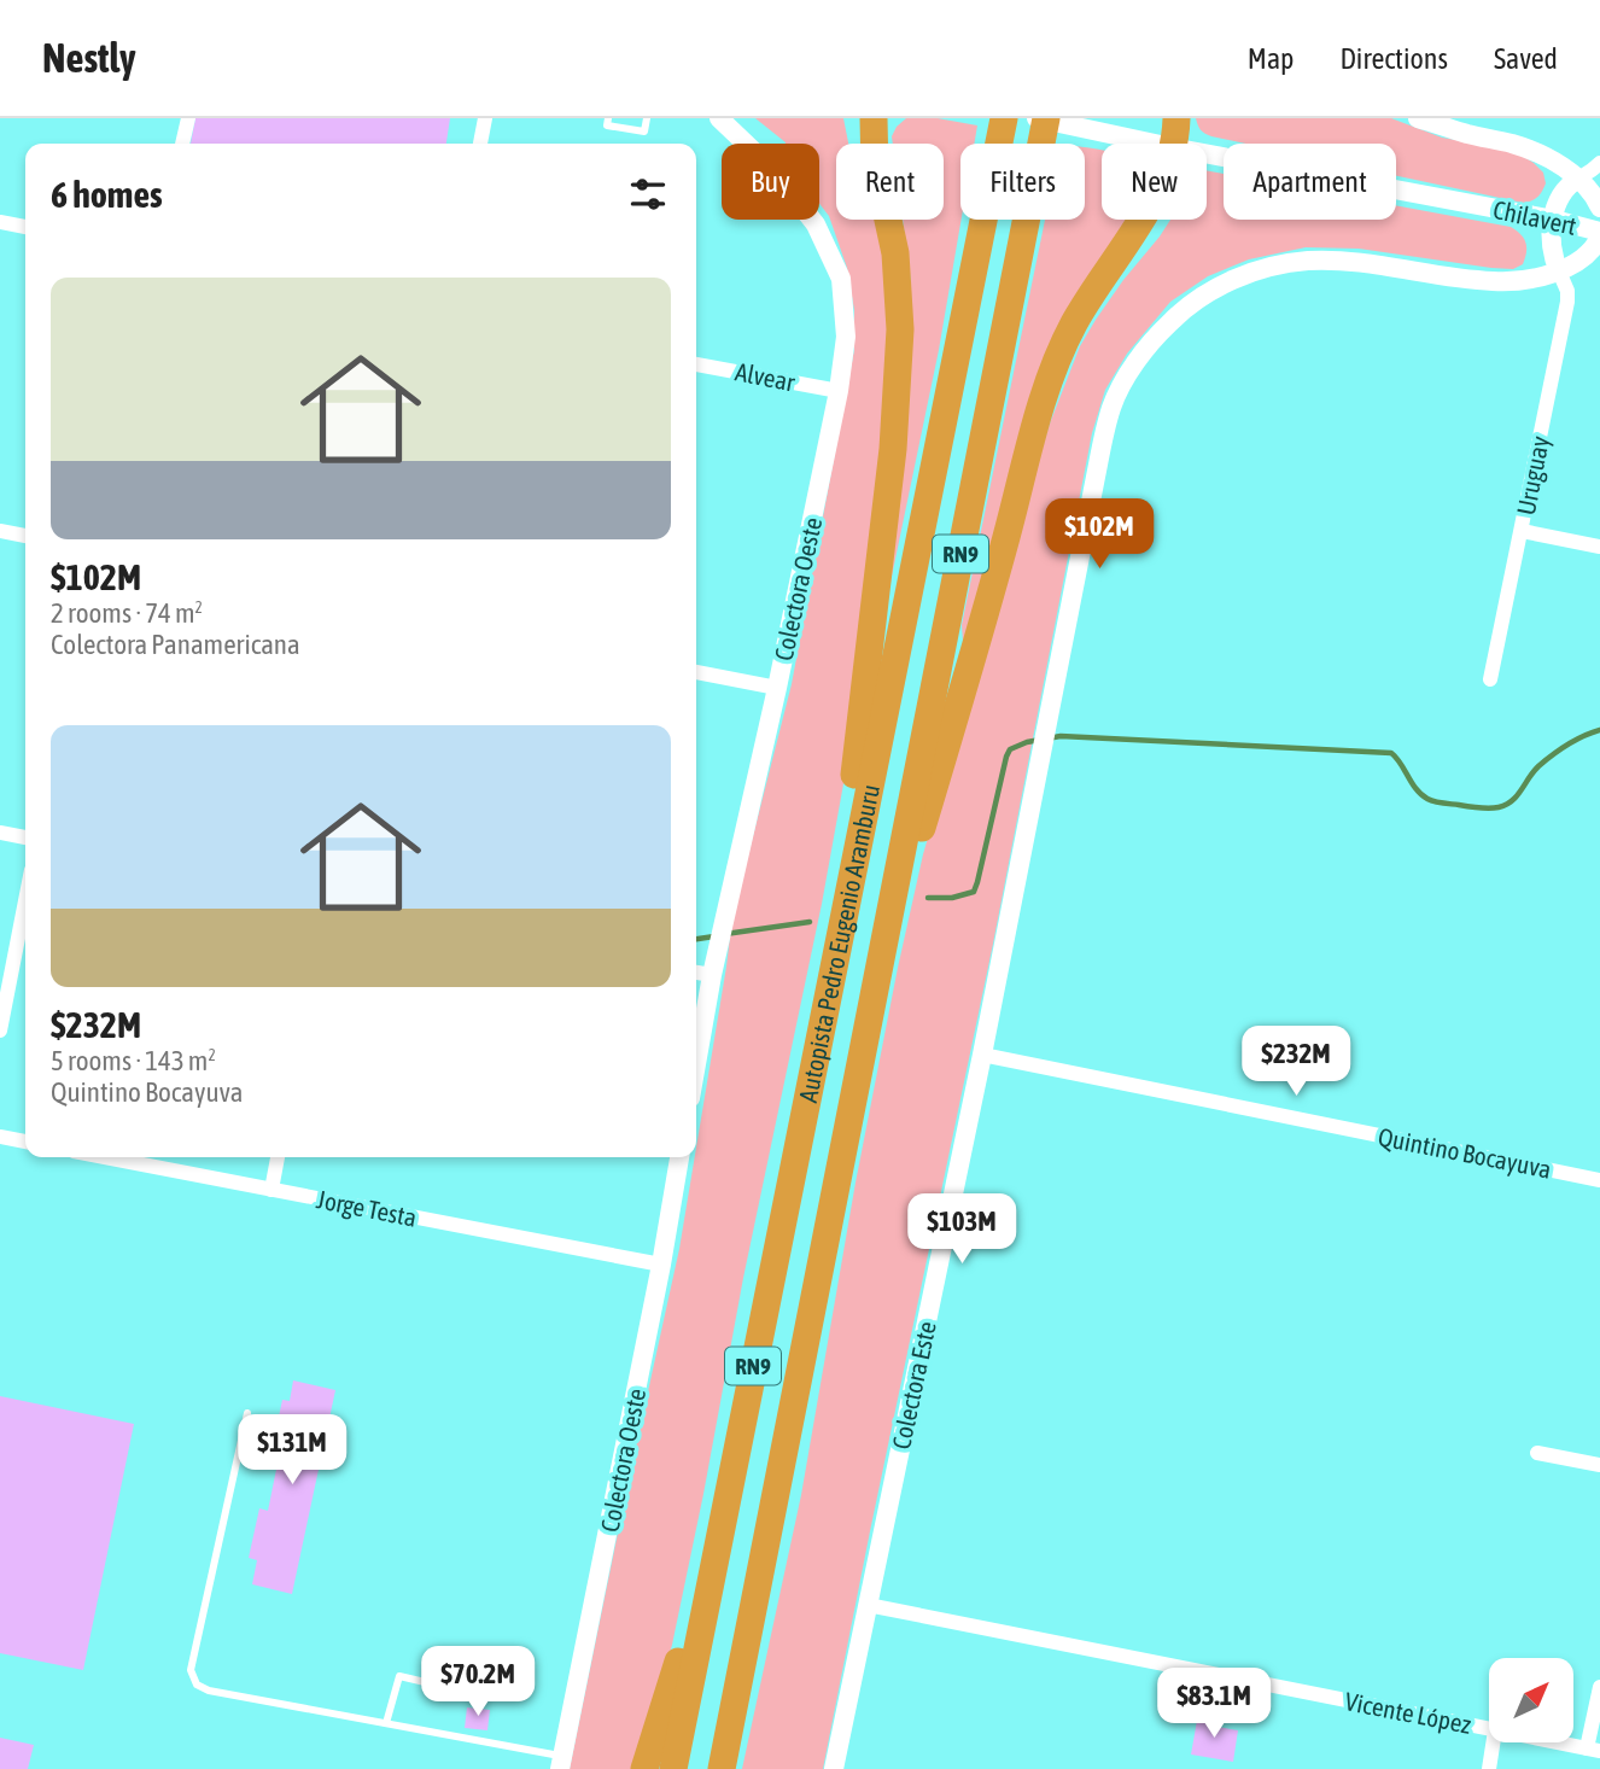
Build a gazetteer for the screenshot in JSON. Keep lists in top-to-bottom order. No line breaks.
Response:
{"streets":{"highway":["RN9","Autopista Pedro Eugenio Aramburu"],"street":["Chilavert","Alvear","Uruguay","Colectora Oeste","Quintino Bocayuva","Jorge Testa","Colectora Este","Vicente López"]},"crossings":[["Alvear","Colectora Oeste"],["Uruguay","Colectora Este"],["Colectora Oeste","Jorge Testa"],["Quintino Bocayuva","Colectora Este"],["Colectora Este","Vicente López"]],"north":"top right","page":{"header":"Nestly","nav":["Map","Directions","Saved"],"chip":["Buy","Rent","Filters","New","Apartment"],"heading":"6 homes","list":[{"name":"$102M","note":"2 rooms · 74 m² · Colectora Panamericana"},{"name":"$232M","note":"5 rooms · 143 m² · Quintino Bocayuva"}],"price":["$102M","$232M","$103M","$131M","$70.2M","$83.1M"]}}
